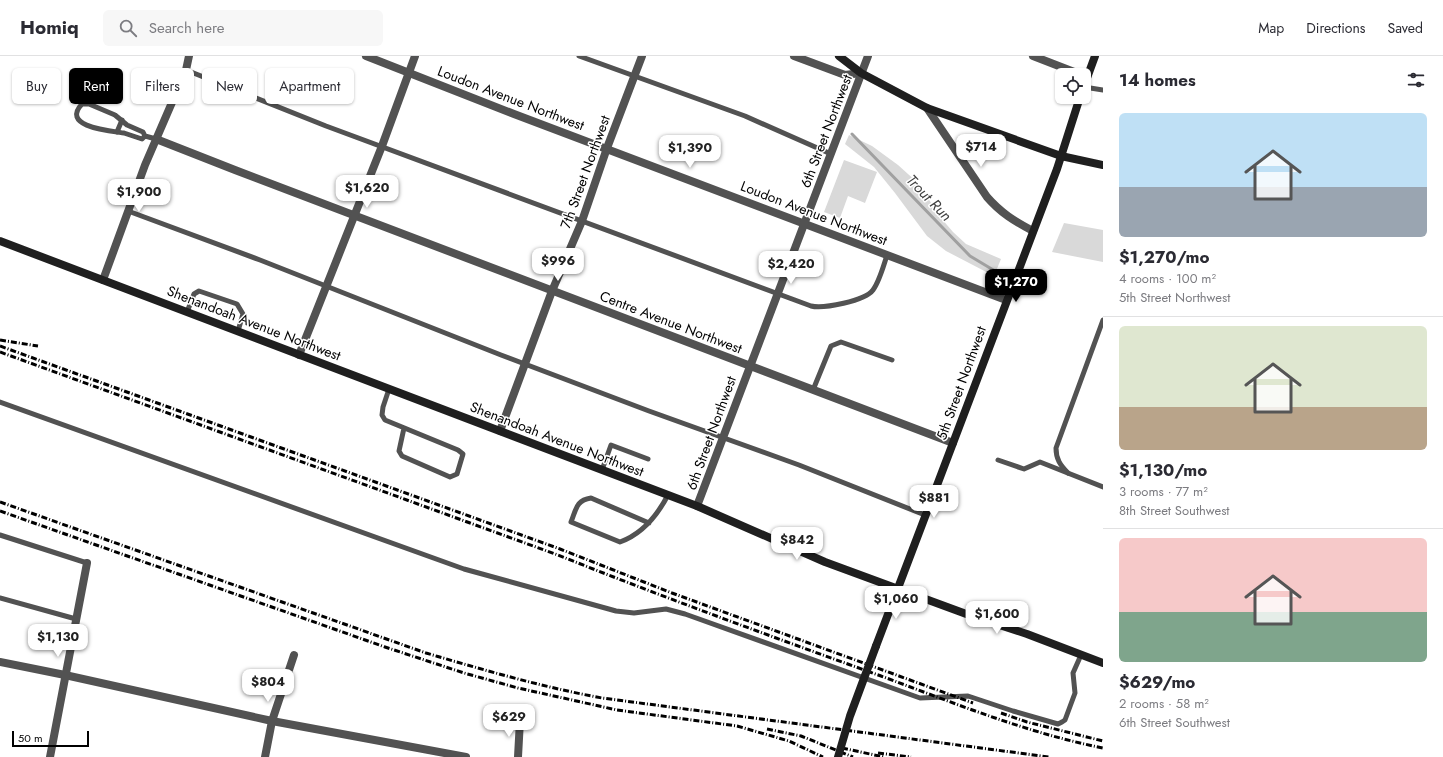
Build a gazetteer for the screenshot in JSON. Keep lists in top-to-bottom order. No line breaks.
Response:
{"streets":{"street":["Loudon Avenue Northwest","6th Street Northwest","7th Street Northwest","Centre Avenue Northwest","Shenandoah Avenue Northwest","5th Street Northwest"]},"crossings":[["Loudon Avenue Northwest","6th Street Northwest"],["Loudon Avenue Northwest","7th Street Northwest"],["Loudon Avenue Northwest","5th Street Northwest"],["6th Street Northwest","Centre Avenue Northwest"],["6th Street Northwest","Shenandoah Avenue Northwest"],["7th Street Northwest","Centre Avenue Northwest"],["7th Street Northwest","Shenandoah Avenue Northwest"],["Centre Avenue Northwest","5th Street Northwest"],["Shenandoah Avenue Northwest","5th Street Northwest"]],"water":["Trout Run"],"scale_bar":"50 m","page":{"header":"Homiq","search":"Search here","nav":["Map","Directions","Saved"],"heading":"14 homes","chip":["Buy","Rent","Filters","New","Apartment"],"list":[{"name":"$1,270/mo","note":"4 rooms · 100 m² · 5th Street Northwest"},{"name":"$1,130/mo","note":"3 rooms · 77 m² · 8th Street Southwest"},{"name":"$629/mo","note":"2 rooms · 58 m² · 6th Street Southwest"}],"price":["$714","$1,390","$1,620","$1,900","$996","$2,420","$1,270","$881","$842","$1,060","$1,600","$1,130","$804","$629"],"scale":"50 m"}}
